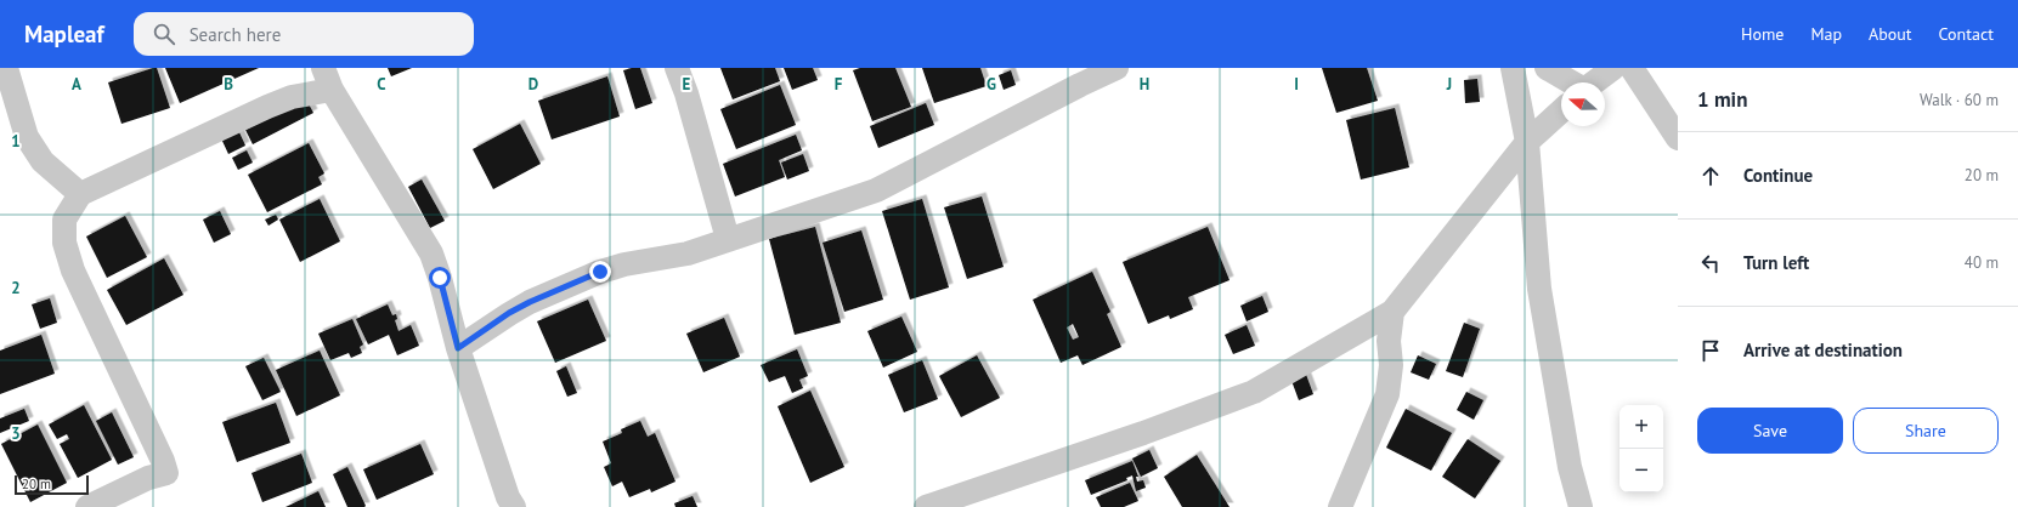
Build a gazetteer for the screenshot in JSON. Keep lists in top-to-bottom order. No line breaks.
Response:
{"scale_bar":"20 m","north":"left","page":{"header":"Mapleaf","search":"Search here","nav":["Home","Map","About","Contact"],"heading":["1 min","Walk · 60 m"],"list":[["Continue","20 m"],["Turn left","40 m"],"Arrive at destination"],"buttons":["Save","Share"],"map_buttons":["+","−"],"scale":"20 m"},"grid":{"columns":["A","B","C","D","E","F","G","H","I","J"],"rows":["1","2","3"]}}
